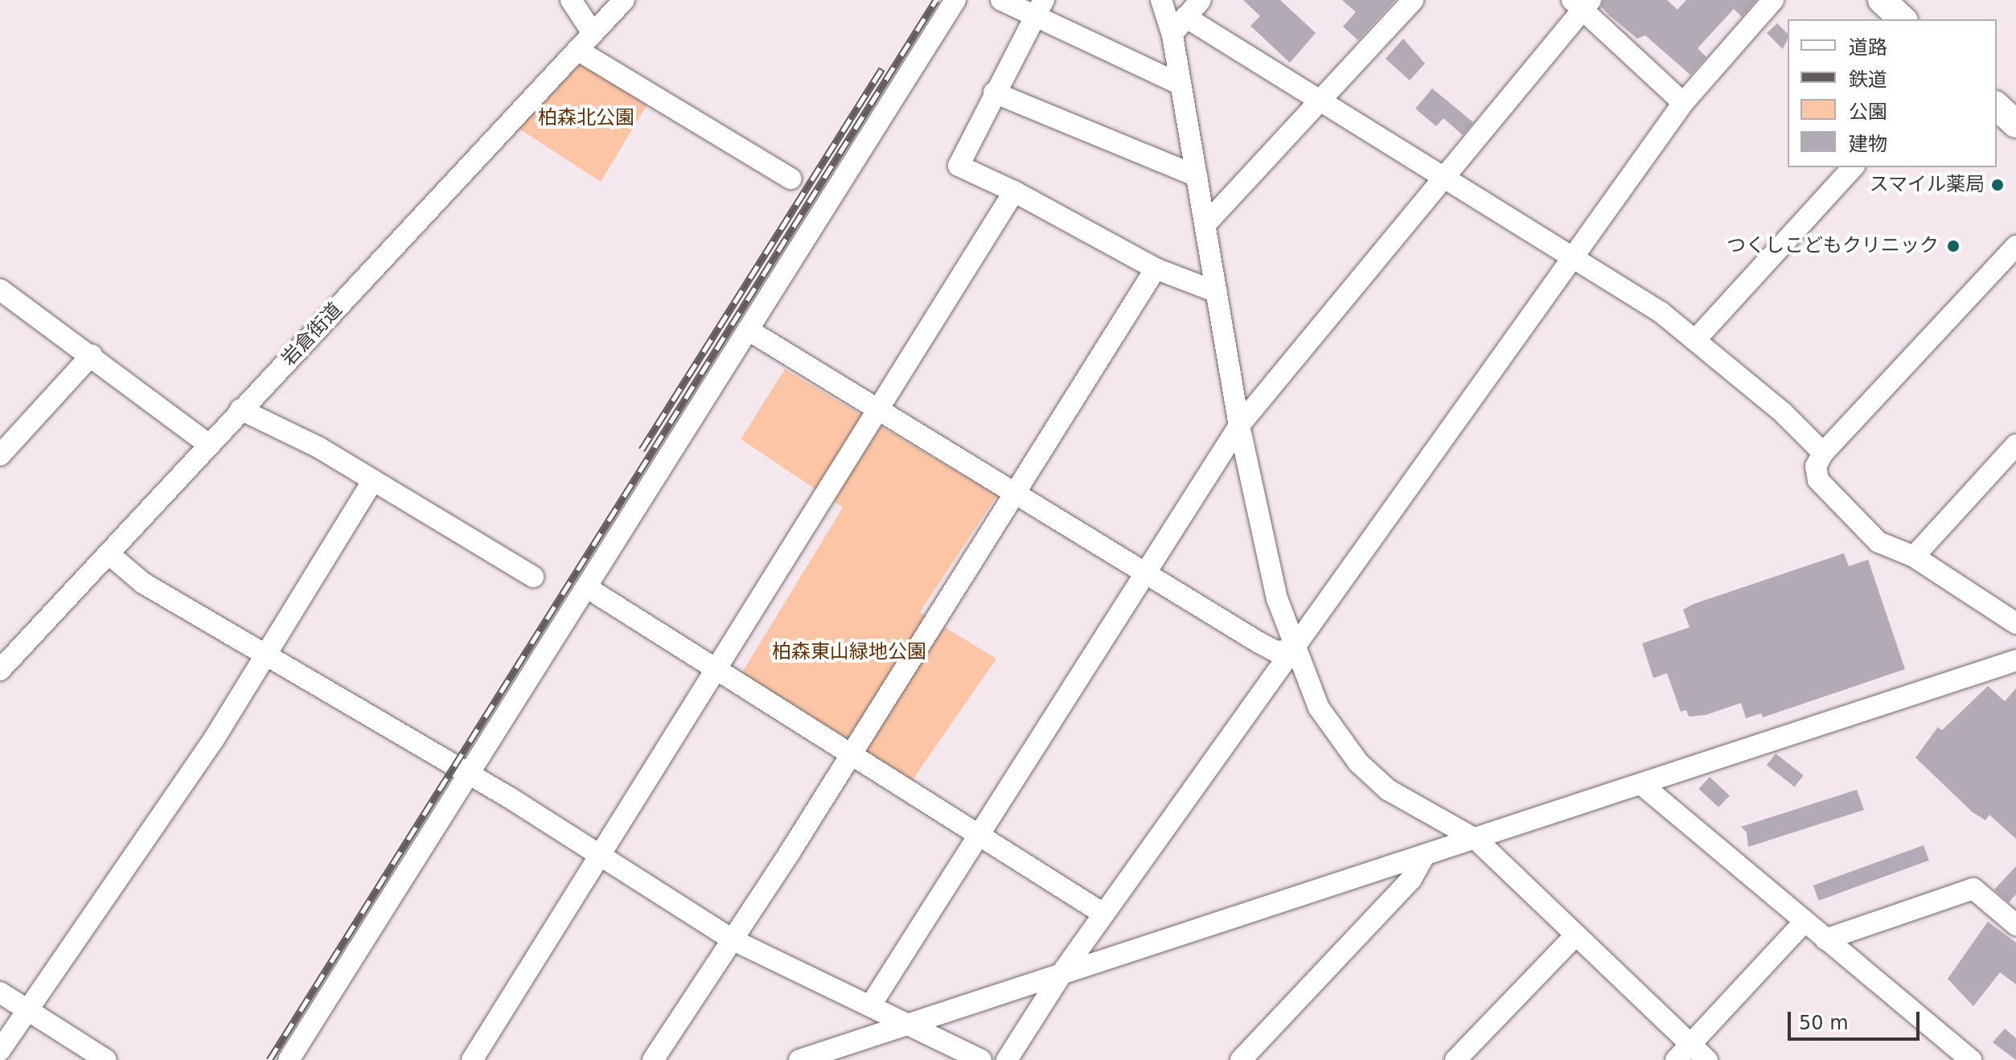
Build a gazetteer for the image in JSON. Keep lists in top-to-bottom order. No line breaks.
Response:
{"streets":{"street":["岩倉街道"]},"parks":["柏森北公園","柏森東山緑地公園"],"places":["スマイル薬局","つくしこどもクリニック"],"legend":["道路","鉄道","公園","建物"],"scale_bar":"50 m"}
